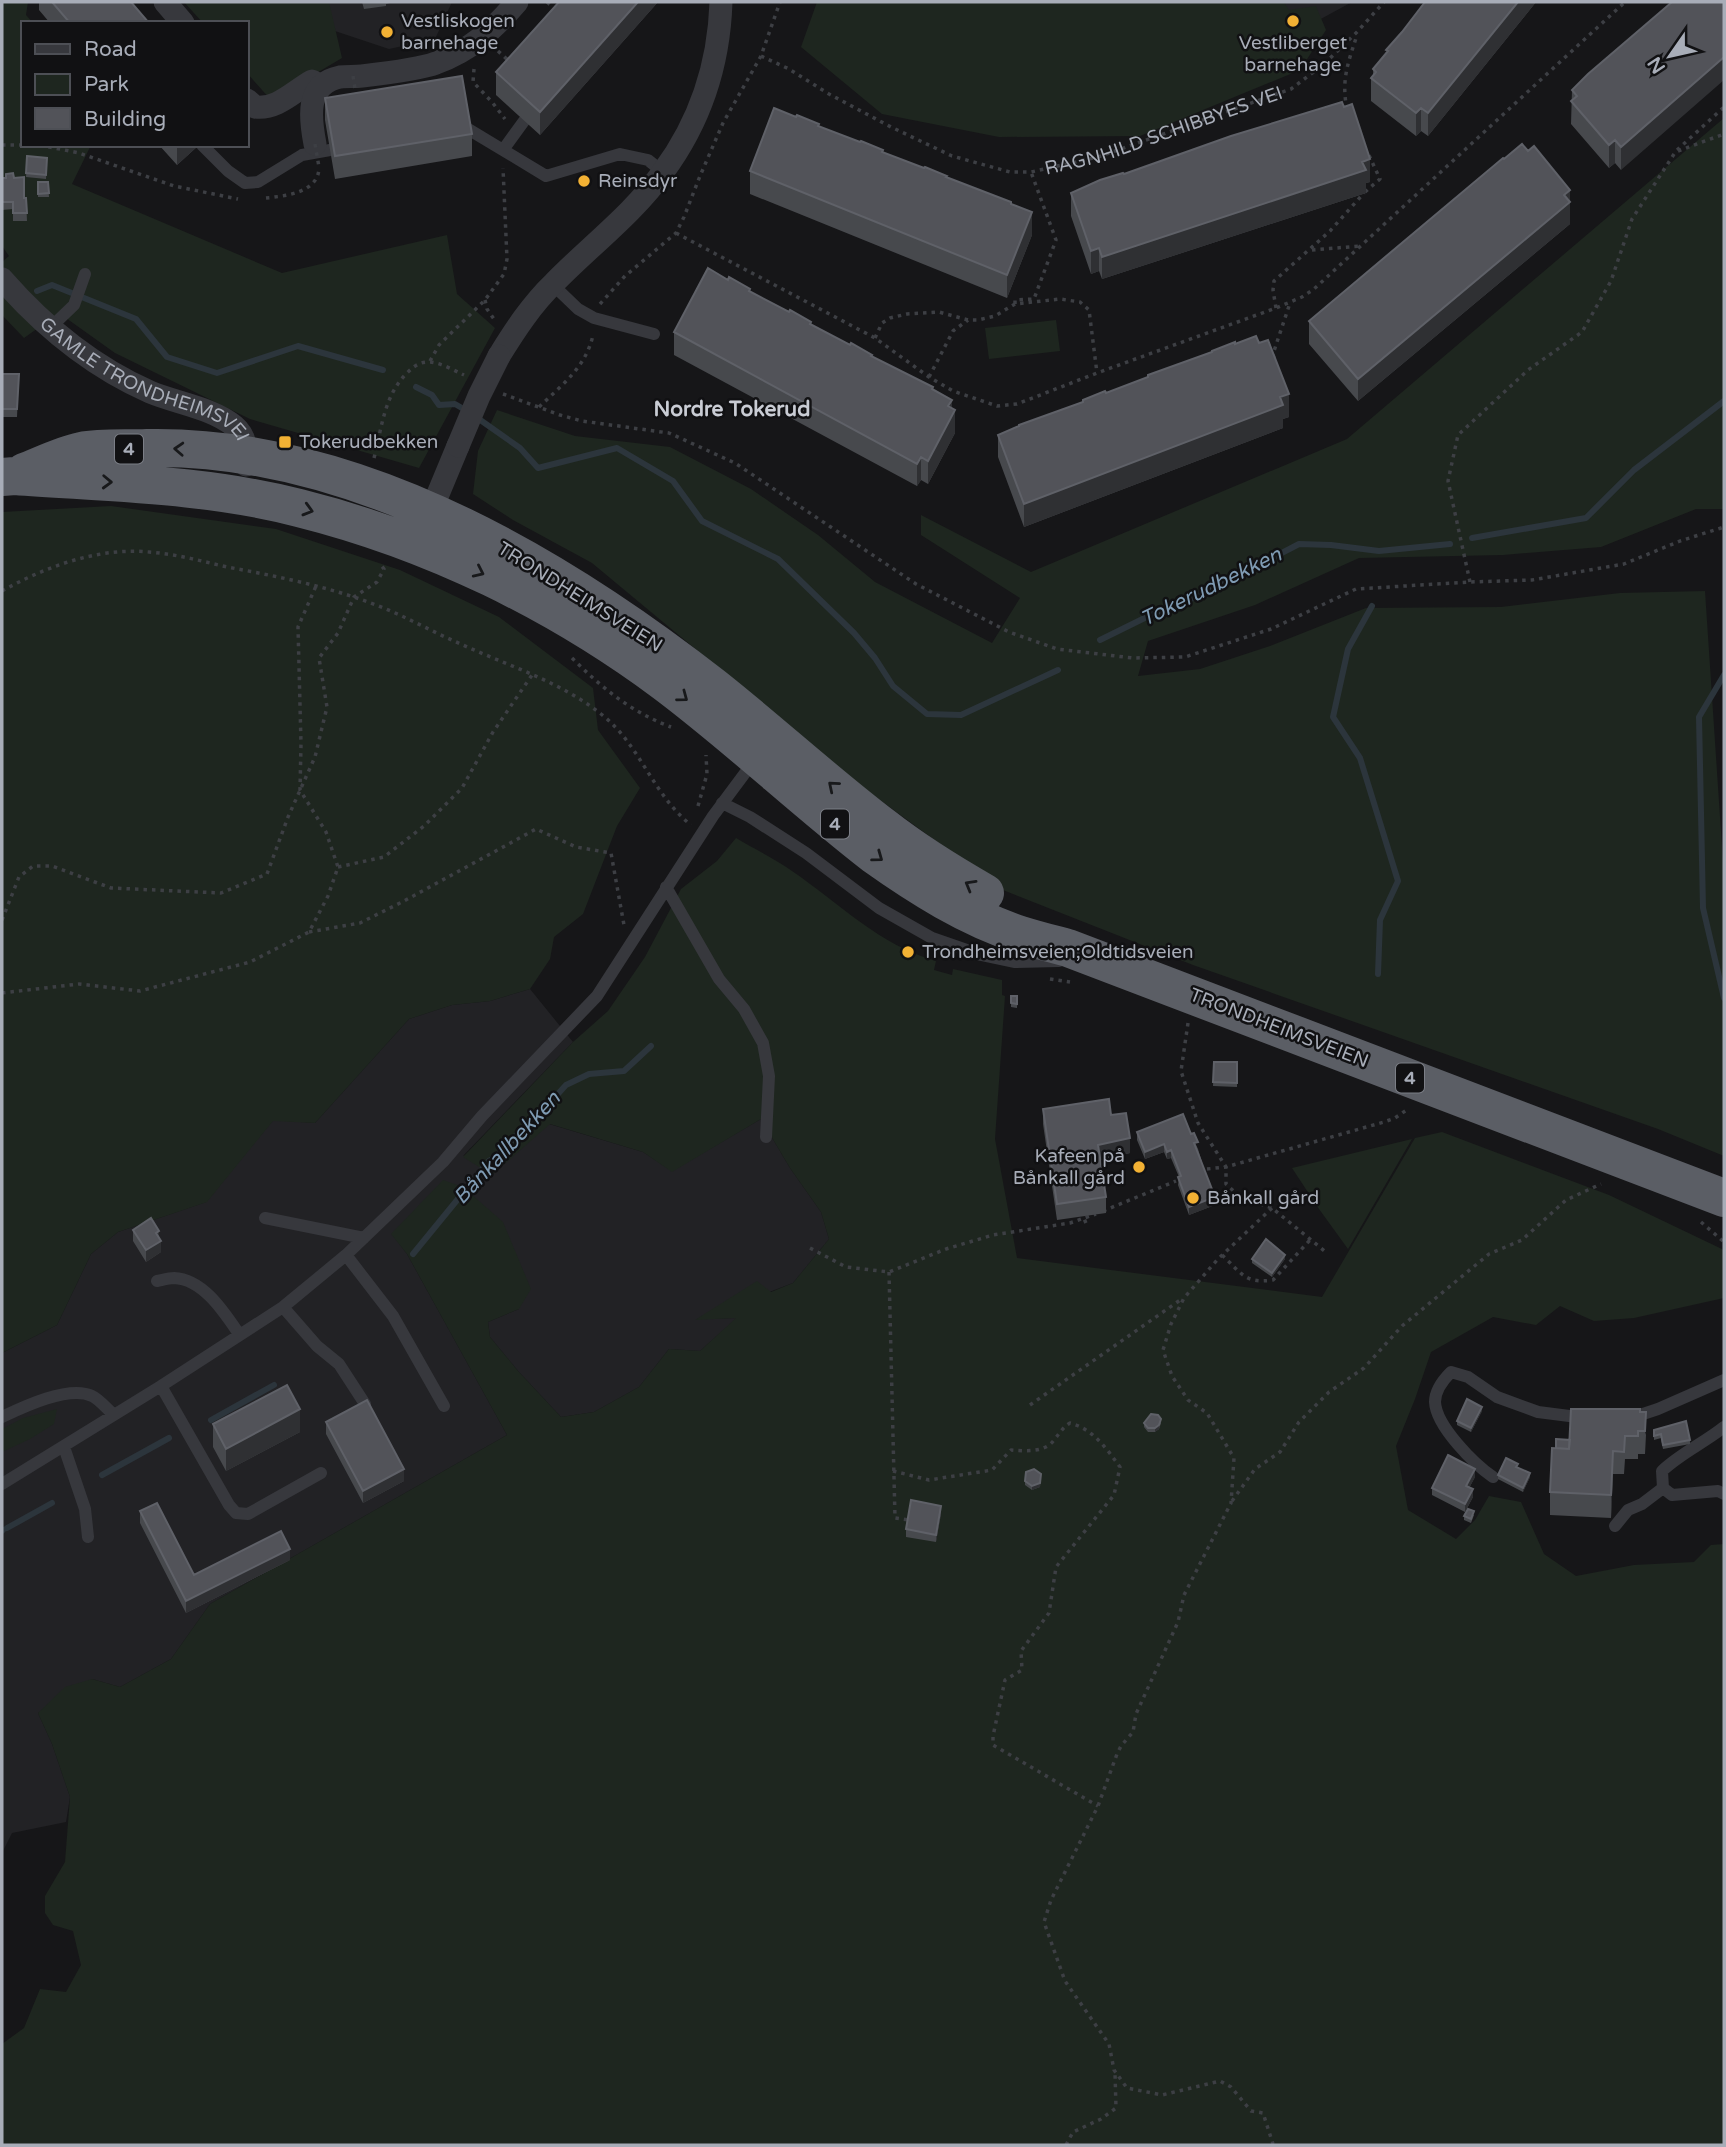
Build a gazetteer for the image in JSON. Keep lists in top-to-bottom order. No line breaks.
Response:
{"streets":{"highway":["4","TRONDHEIMSVEIEN"],"street":["GAMLE TRONDHEIMSVEI"],"path":["RAGNHILD SCHIBBYES VEI"]},"crossings":[["GAMLE TRONDHEIMSVEI","TRONDHEIMSVEIEN"]],"districts":["Nordre Tokerud"],"water":["Tokerudbekken","Bånkallbekken"],"places":{"other":["Vestliberget barnehage","Vestliskogen barnehage","Reinsdyr","Trondheimsveien;Oldtidsveien","Kafeen på Bånkall gård","Bånkall gård"],"transit":["Tokerudbekken"]},"legend":["Road","Park","Building"],"north":"bottom left"}
